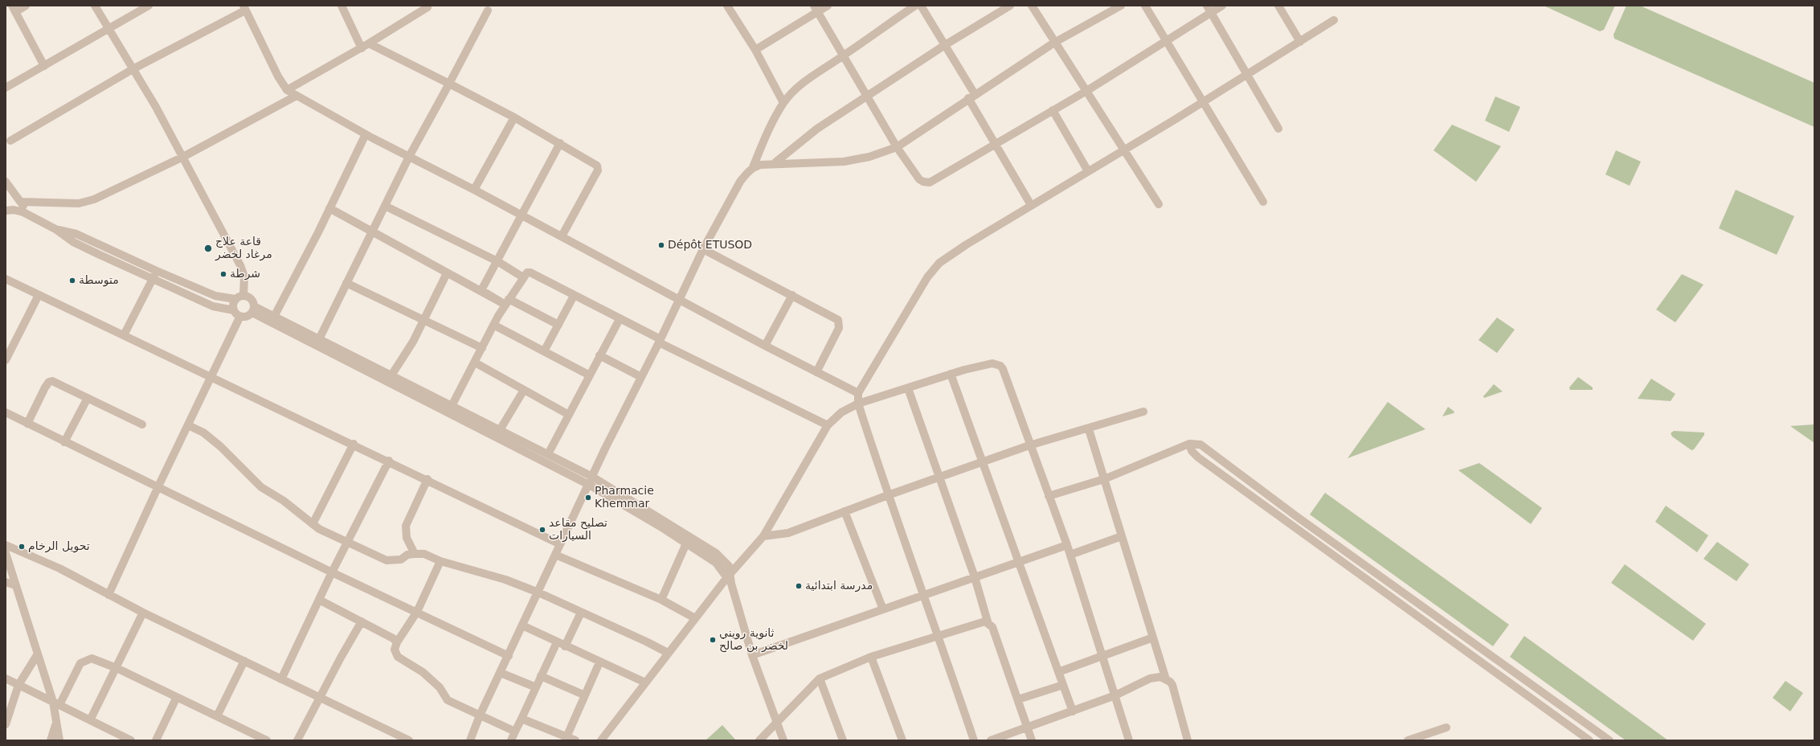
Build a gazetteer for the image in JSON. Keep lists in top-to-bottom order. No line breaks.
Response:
{"places":["Dépôt ETUSOD","قاعة علاج مرغاد لخضر","شرطة","متوسطة","Pharmacie Khemmar","تصليح مقاعد السيارات","تحويل الرخام","مدرسة ابتدائية","ثانوية رويني لخضر بن صالح"]}
